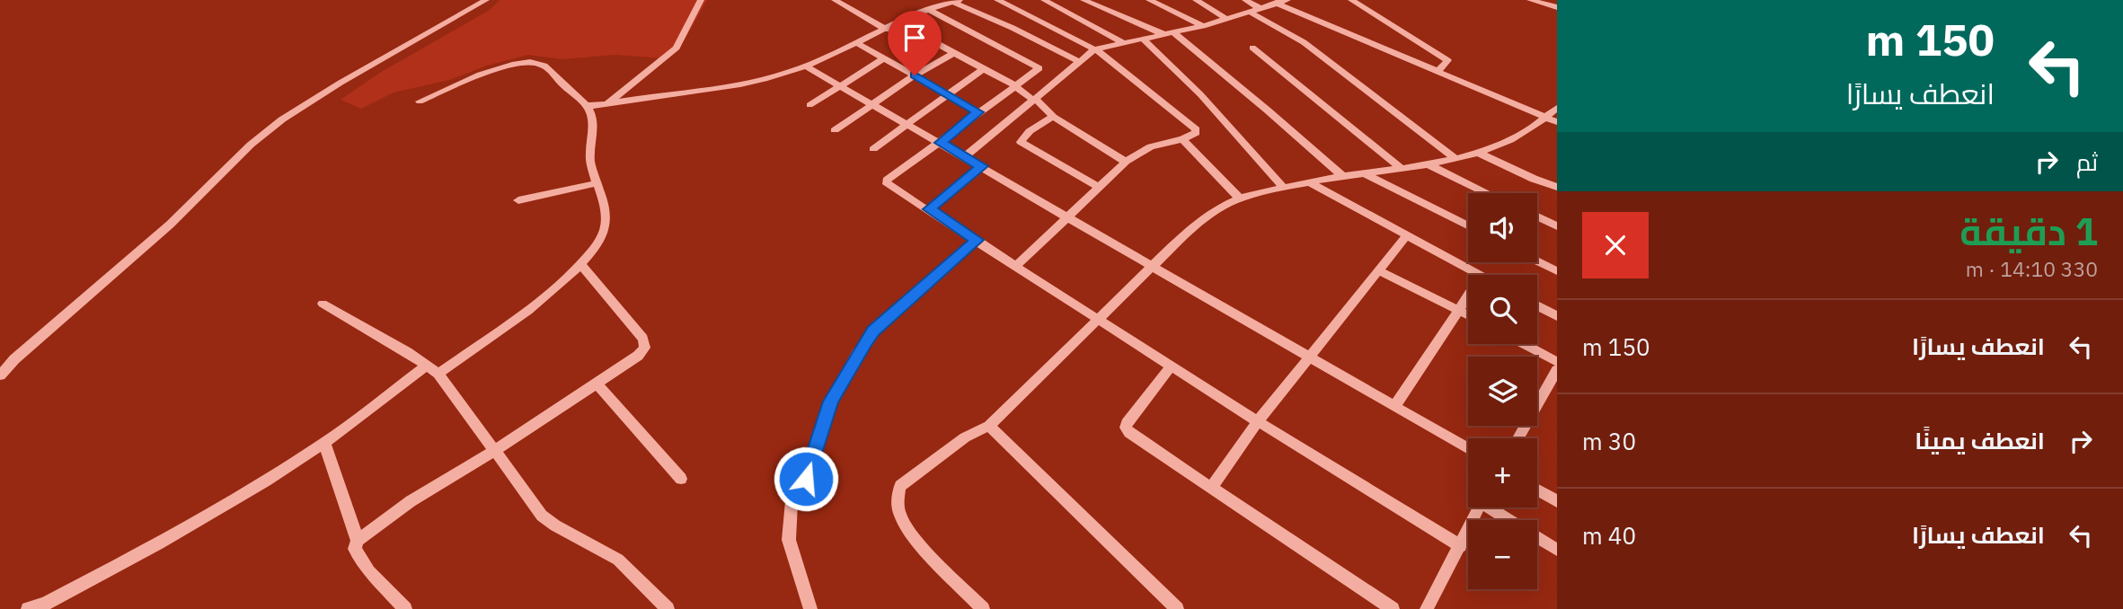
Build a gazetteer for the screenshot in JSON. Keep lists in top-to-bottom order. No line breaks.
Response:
{"page":{"turn":["150 m","انعطف يسارًا"],"then":"ثم","heading":["1 دقيقة","330 m · 14:10"],"map_buttons":["+","−"],"list":[{"name":"انعطف يسارًا","value":"150 m"},{"name":"انعطف يمينًا","value":"30 m"},{"name":"انعطف يسارًا","value":"40 m"}]}}
